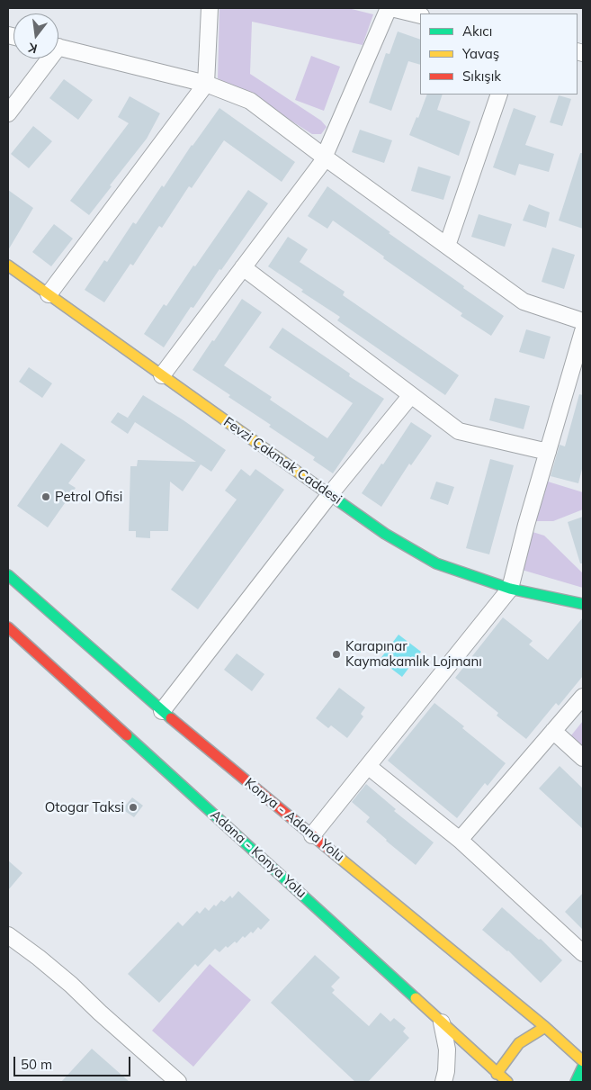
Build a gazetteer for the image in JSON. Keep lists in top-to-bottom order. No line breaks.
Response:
{"streets":{"main road":["Fevzi Çakmak Caddesi","Konya - Adana Yolu","Adana - Konya Yolu"]},"places":["Petrol Ofisi","Karapınar Kaymakamlık Lojmanı","Otogar Taksi"],"legend":["Akıcı","Yavaş","Sıkışık"],"scale_bar":"50 m","north":"bottom"}
